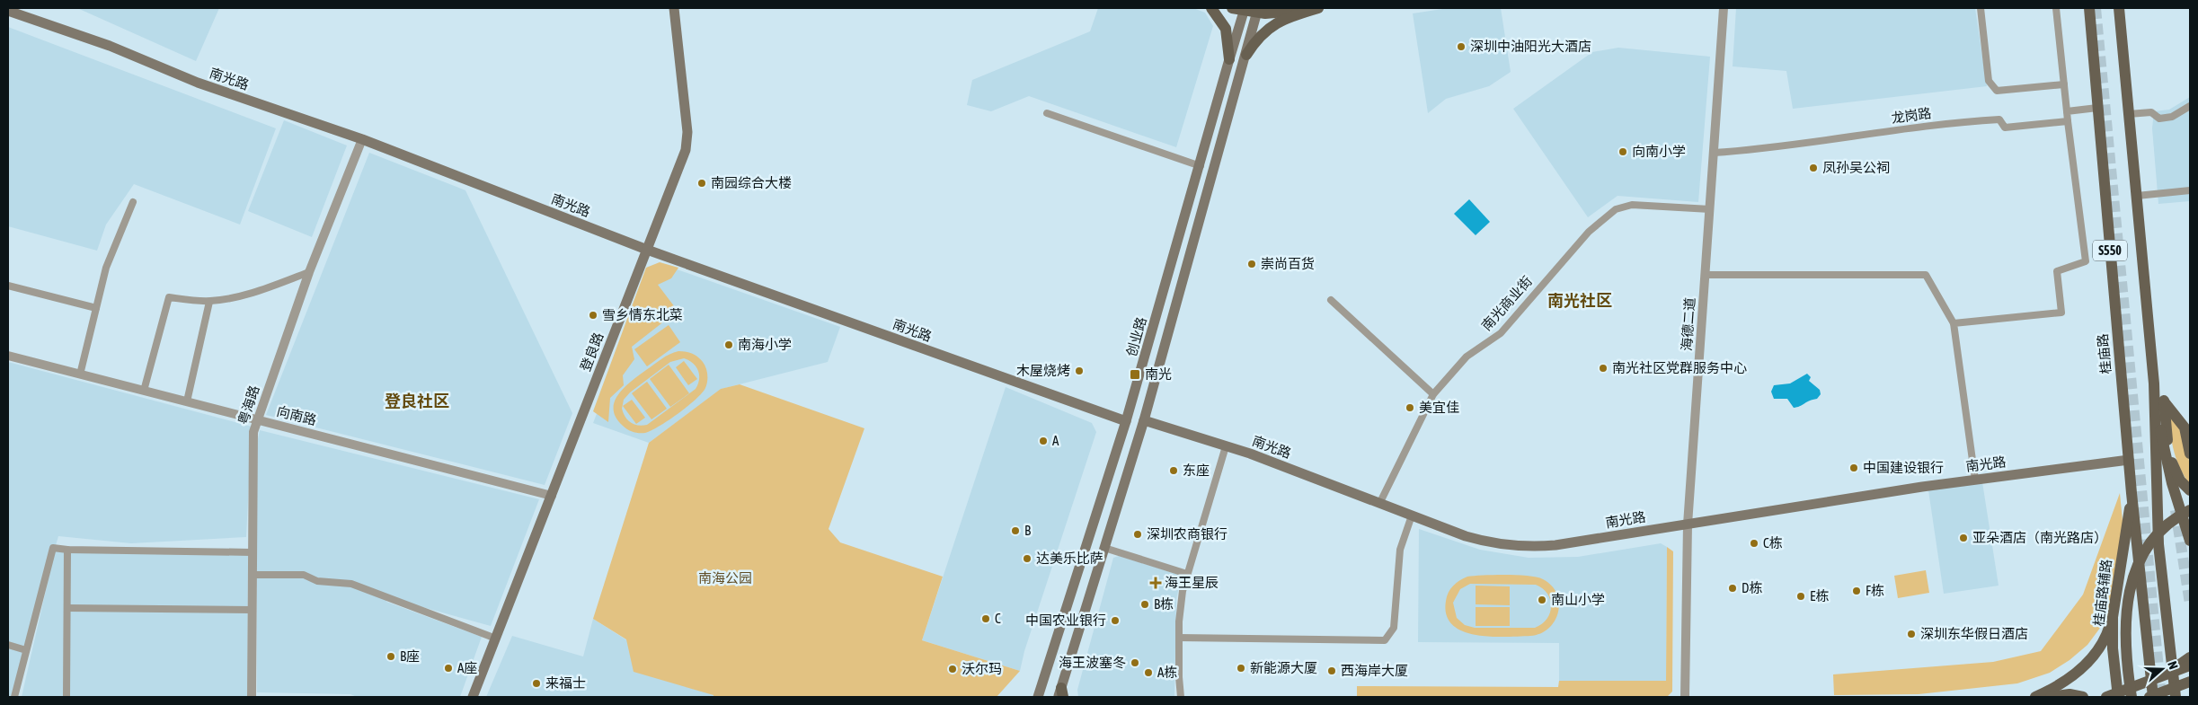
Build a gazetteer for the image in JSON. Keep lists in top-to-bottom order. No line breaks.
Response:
{"streets":{"main road":["南光路","S550","创业路","登良路","桂庙路","桂庙路辅路"],"street":["龙岗路","南光商业街","海德二道","粤海路","向南路"]},"crossings":[["南光路","南光商业街"],["南光路","海德二道"],["南光路","创业路"],["南光路","登良路"],["南光路","桂庙路"],["南光路","粤海路"],["龙岗路","海德二道"],["南光商业街","海德二道"],["登良路","向南路"],["桂庙路","桂庙路辅路"],["粤海路","向南路"]],"districts":["南光社区","登良社区"],"parks":["南海公园"],"places":{"other":["深圳中油阳光大酒店","向南小学","凤孙吴公祠","南园综合大楼","崇尚百货","雪乡情东北菜","南海小学","南光社区党群服务中心","木屋烧烤","美宜佳","A","中国建设银行","东座","B","深圳农商银行","亚朵酒店（南光路店）","C栋","达美乐比萨","D栋","F栋","E栋","南山小学","B栋","C","中国农业银行","深圳东华假日酒店","B座","海王波塞冬","A座","新能源大厦","沃尔玛","西海岸大厦","A栋","来福士"],"transit":["南光"],"health":["海王星辰"]},"north":"right"}
